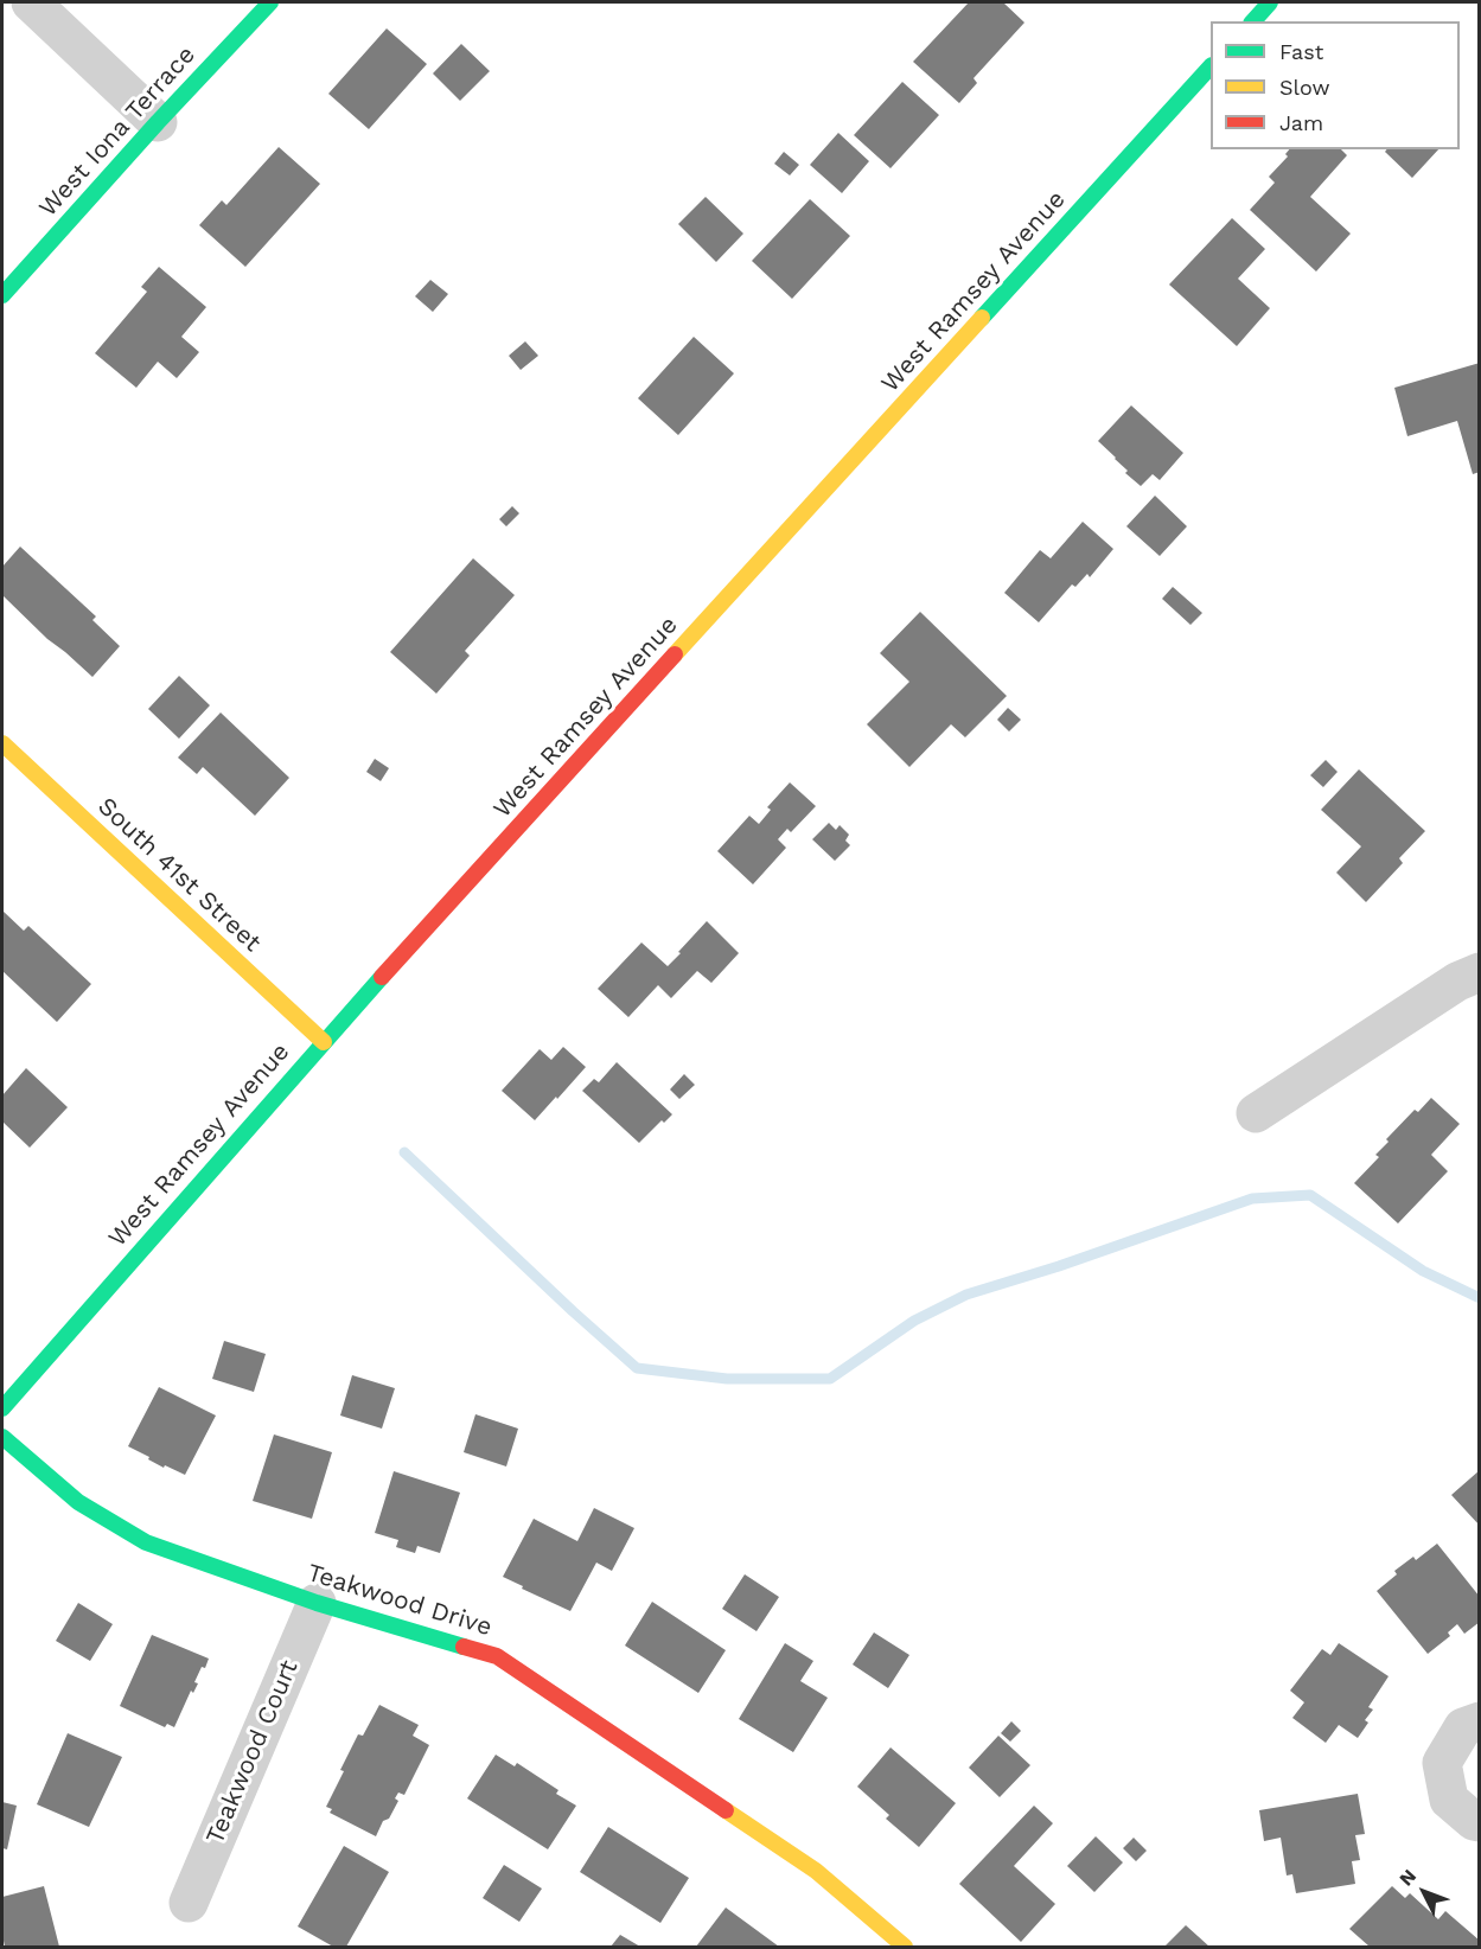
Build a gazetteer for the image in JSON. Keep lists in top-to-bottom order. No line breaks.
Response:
{"streets":{"street":["West Iona Terrace","West Ramsey Avenue","South 41st Street","Teakwood Drive","Teakwood Court"]},"crossings":[["West Ramsey Avenue","South 41st Street"],["Teakwood Drive","Teakwood Court"]],"legend":["Fast","Slow","Jam"],"north":"top left"}
